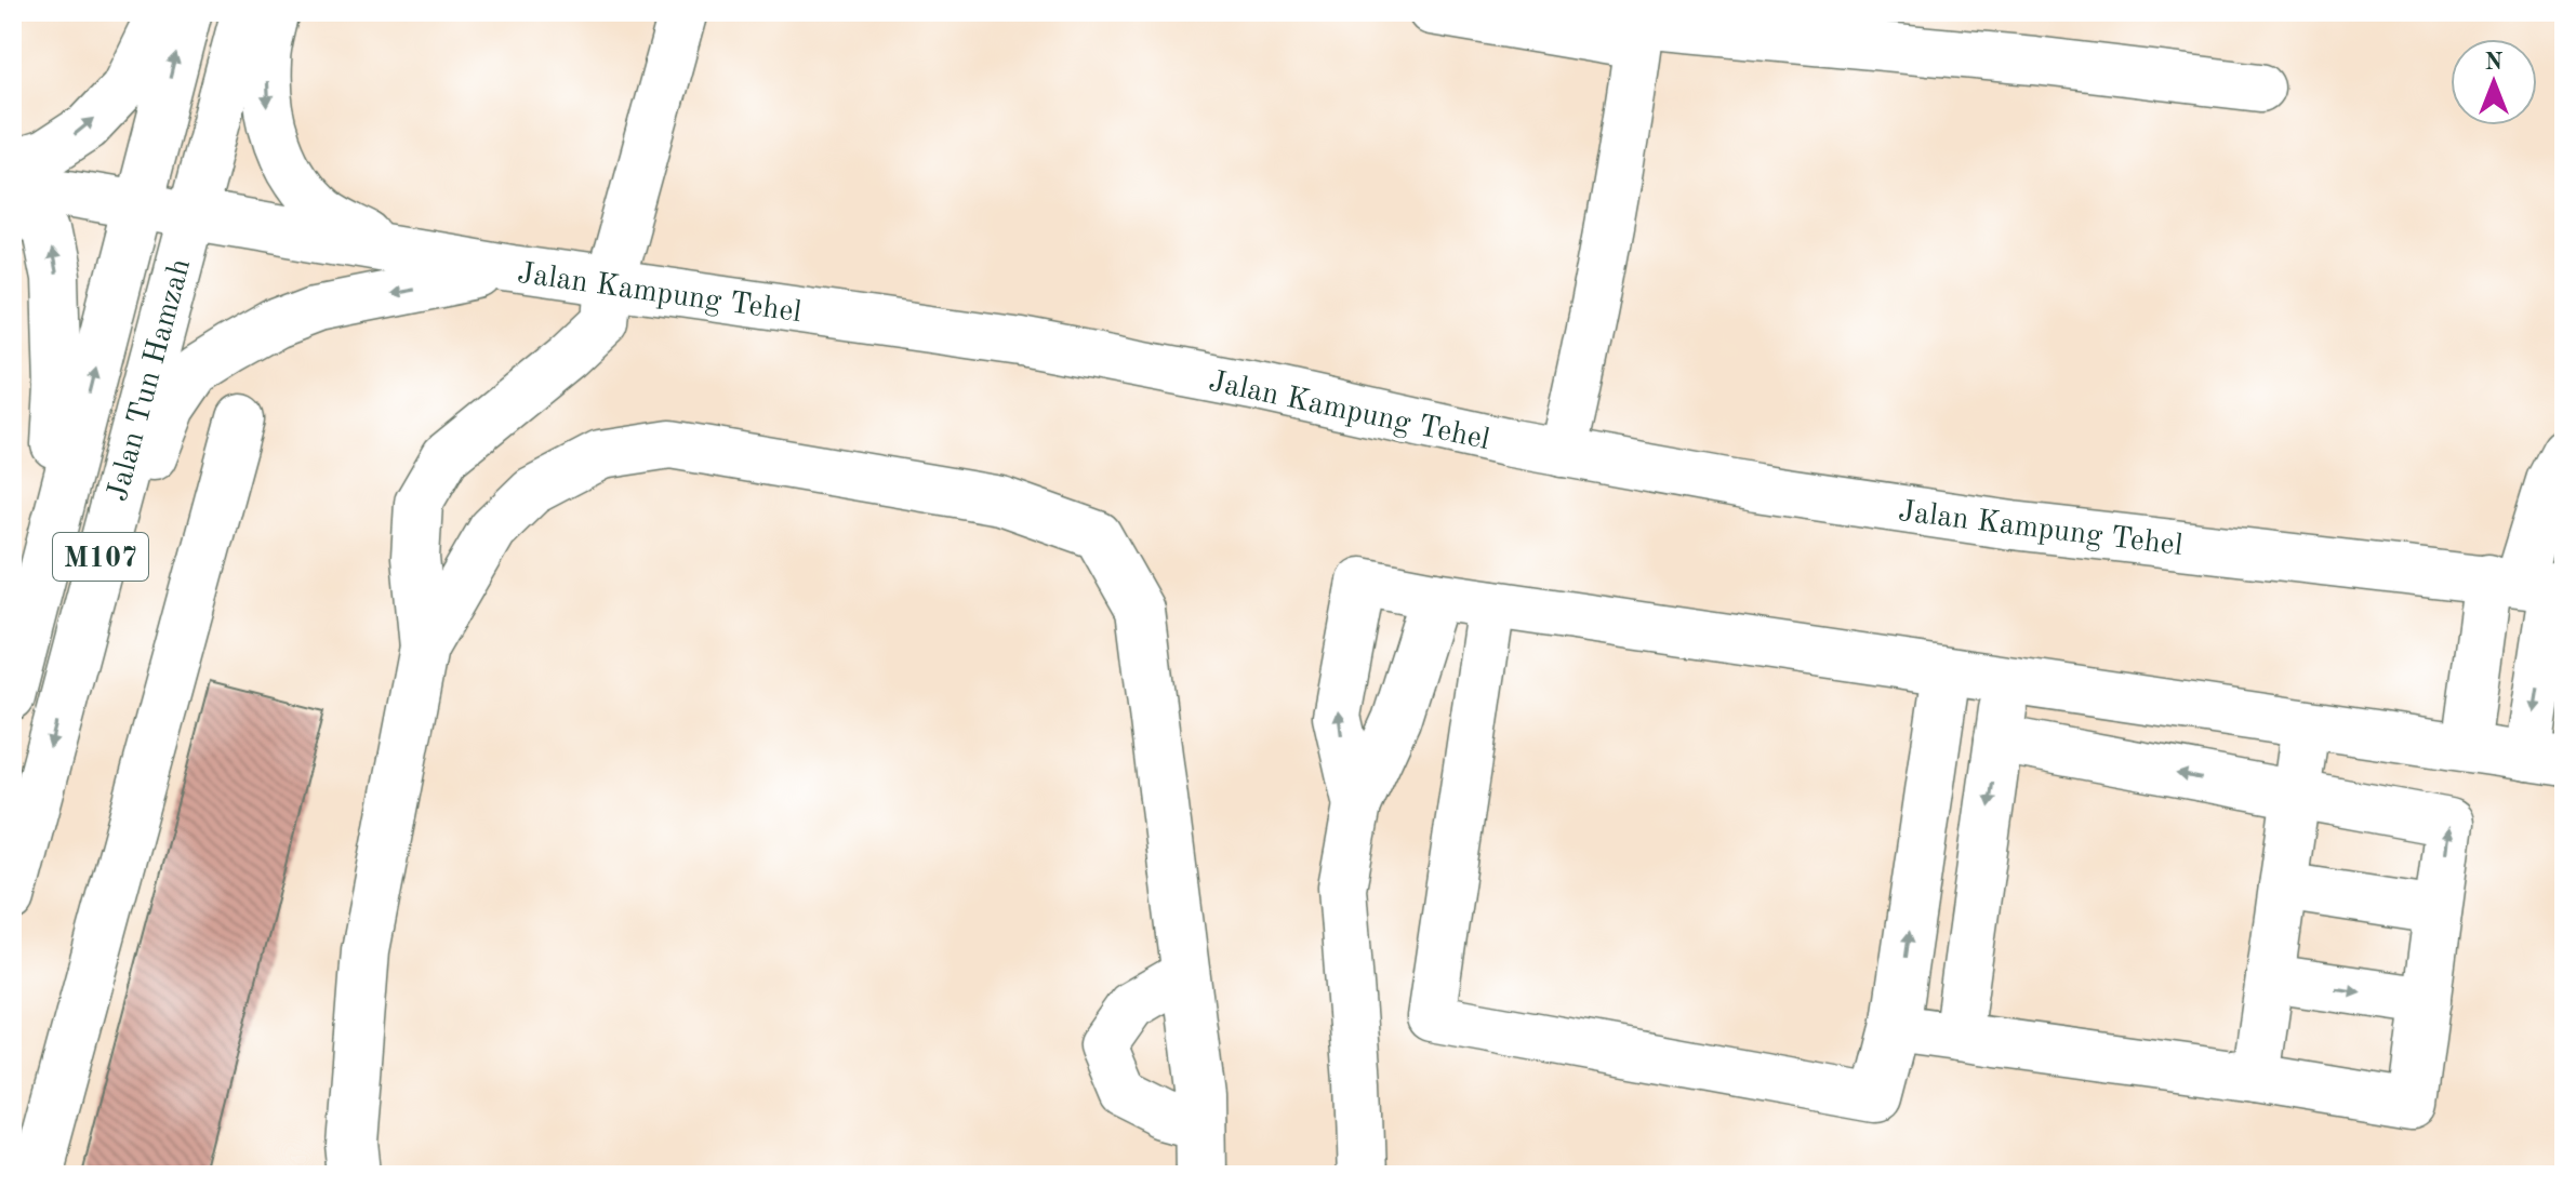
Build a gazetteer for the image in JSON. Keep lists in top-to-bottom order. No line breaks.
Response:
{"streets":{"main road":["Jalan Kampung Tehel","Jalan Tun Hamzah","M107"]},"crossings":[["Jalan Kampung Tehel","Jalan Tun Hamzah"]],"north":"top"}
